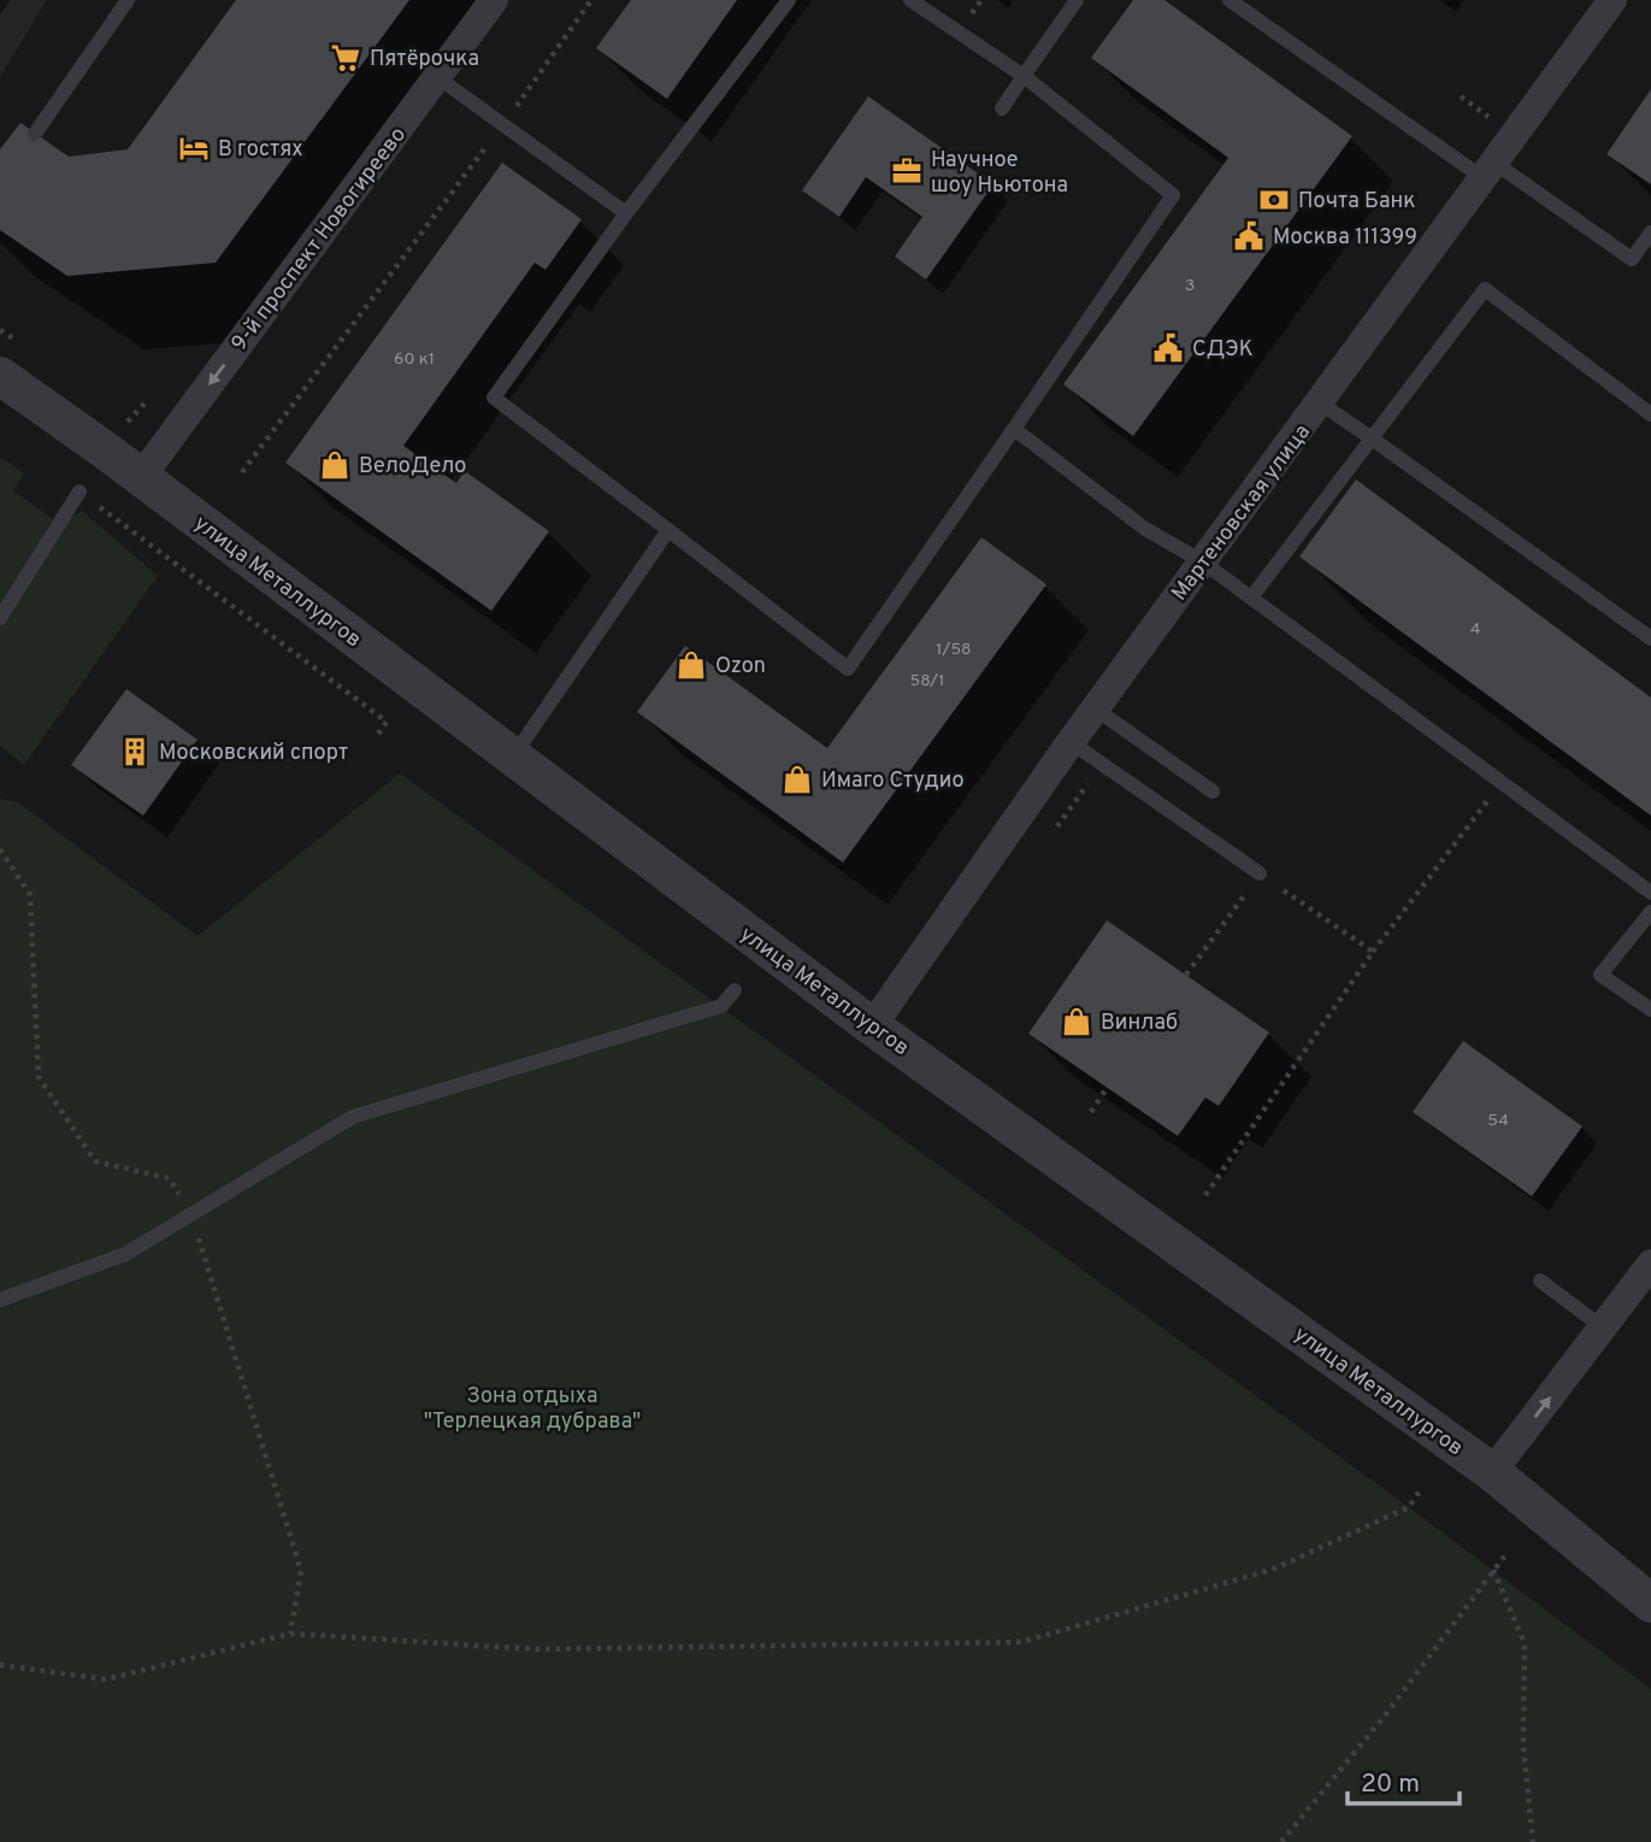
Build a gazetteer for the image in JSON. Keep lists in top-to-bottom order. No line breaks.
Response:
{"streets":{"street":["9-й проспект Новогиреево","Мартеновская улица","улица Металлургов"]},"crossings":[["9-й проспект Новогиреево","улица Металлургов"],["Мартеновская улица","улица Металлургов"]],"one_way":["9-й проспект Новогиреево"],"parks":["Зона отдыха \"Терлецкая дубрава\""],"places":{"supermarket":["Пятёрочка"],"hotel":["В гостях"],"office":["Научное шоу Ньютона"],"bank":["Почта Банк"],"public building":["Москва 111399","СДЭК"],"shop":["ВелоДело","Ozon","Имаго Студио","Винлаб"],"building":["Московский спорт"]},"house_numbers":["3","60 к1","4","1/58","58/1","54"],"scale_bar":"20 m"}
